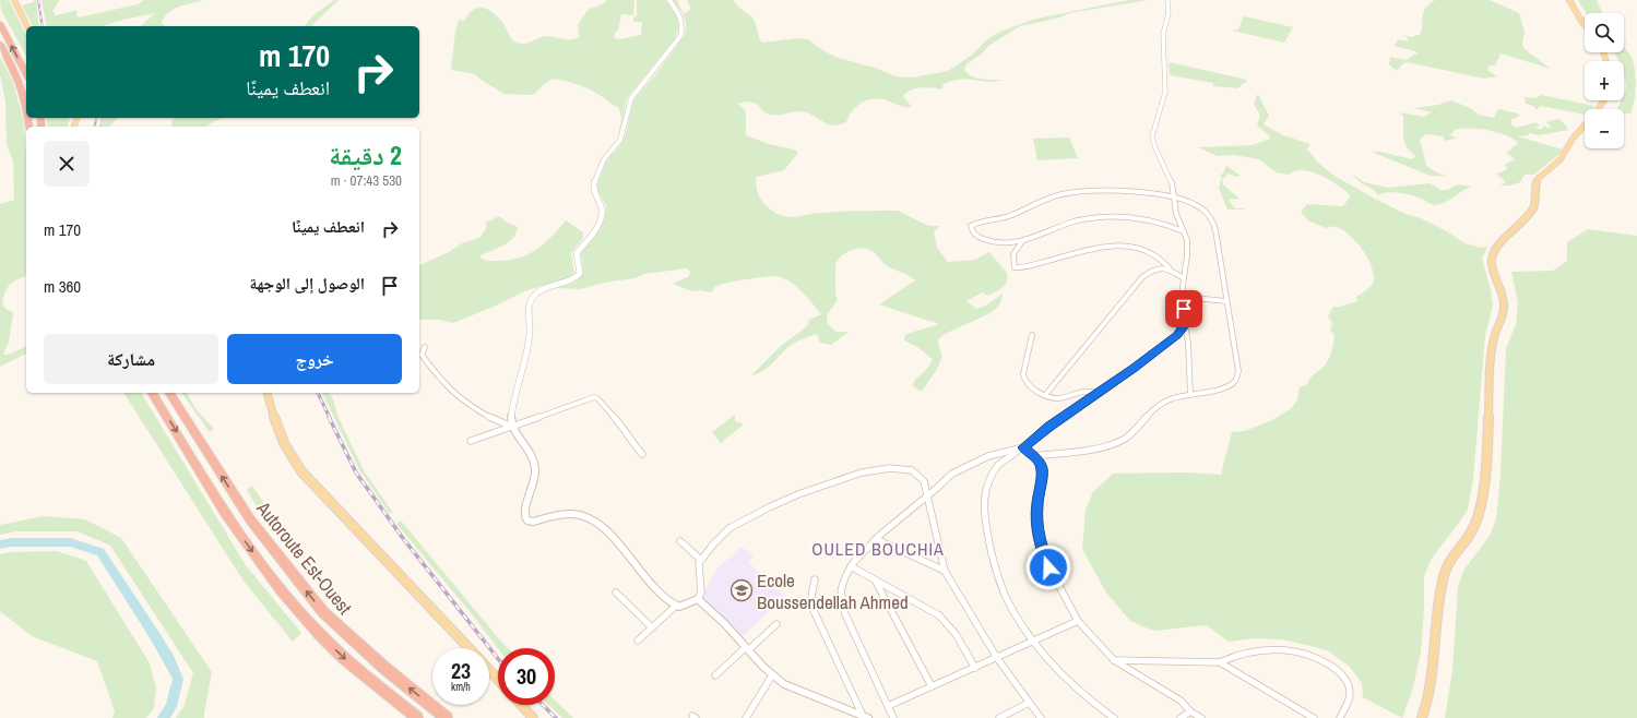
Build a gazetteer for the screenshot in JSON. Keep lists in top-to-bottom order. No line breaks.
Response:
{"streets":{"highway":["Autoroute Est-Ouest"]},"districts":["OULED BOUCHIA"],"places":{"school or university":["Ecole Boussendellah Ahmed"]},"page":{"map_buttons":["+","−"],"turn":["170 m","انعطف يمينًا"],"heading":["2 دقيقة","530 m · 07:43"],"list":[{"name":"انعطف يمينًا","value":"170 m"},{"name":"الوصول إلى الوجهة","value":"360 m"}],"buttons":["خروج","مشاركة"],"speed":"23 km/h","limit":"30"}}
